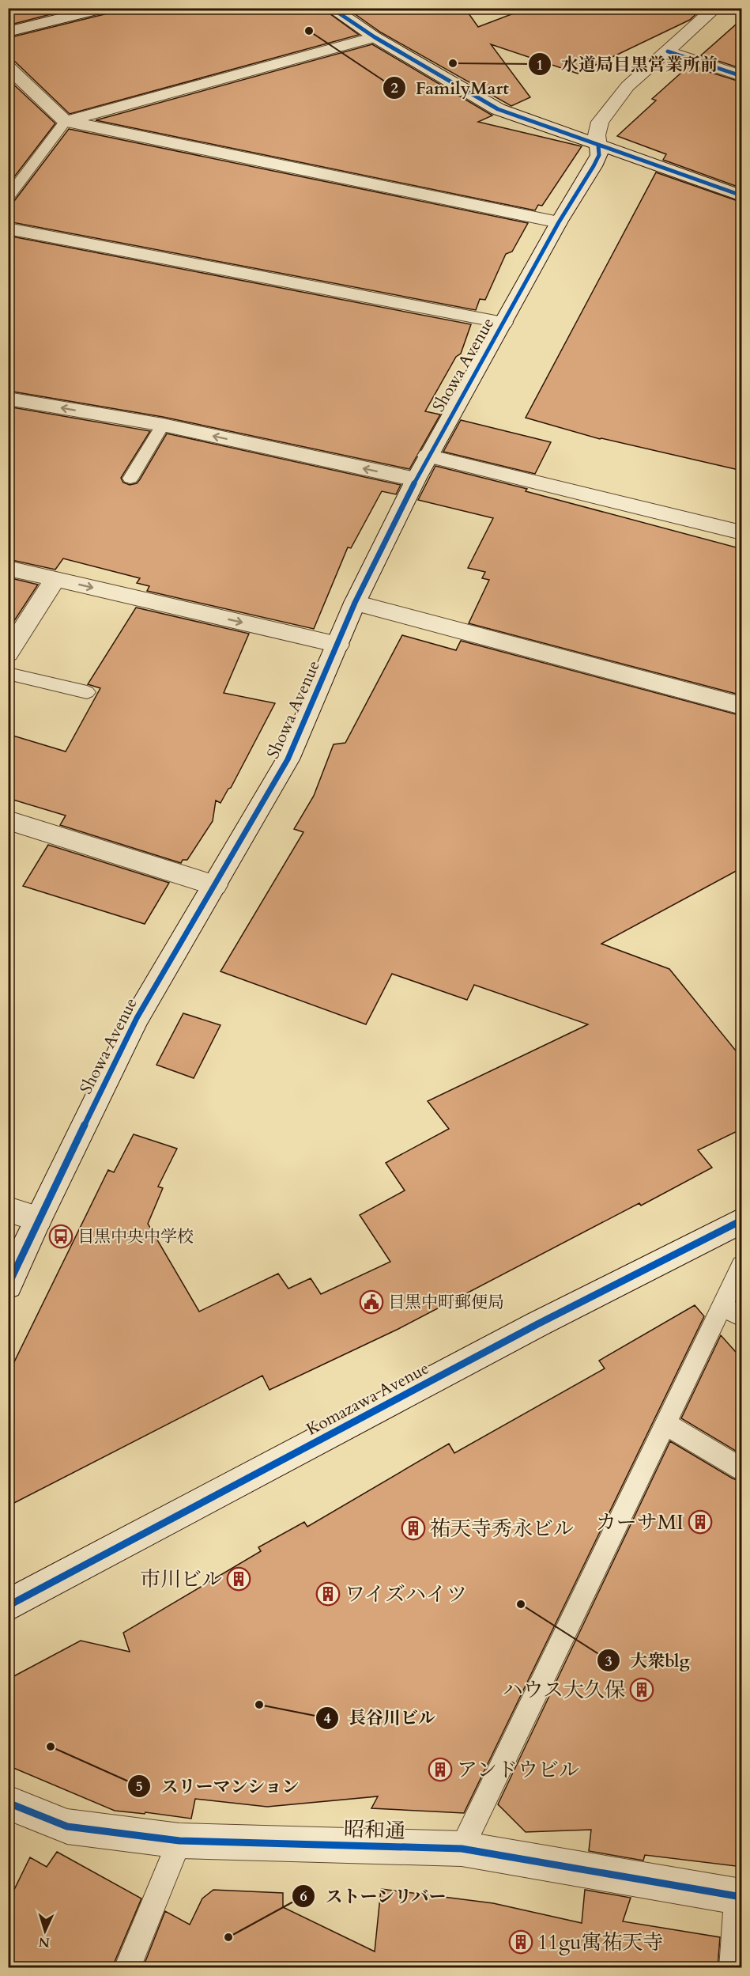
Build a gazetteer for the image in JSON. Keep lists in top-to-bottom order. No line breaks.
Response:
{"streets":{"street":["Showa Avenue","Komazawa Avenue","昭和通"]},"places":{"other":["FamilyMart","水道局目黒営業所前","大衆blg","長谷川ビル","スリーマンション","ストーンリバー"],"bus stop":["目黒中央中学校"],"public building":["目黒中町郵便局"],"building":["カーサMI","祐天寺秀永ビル","市川ビル","ワイズハイツ","ハウス大久保","アンドウビル","11gu寓祐天寺"]},"north":"bottom"}
